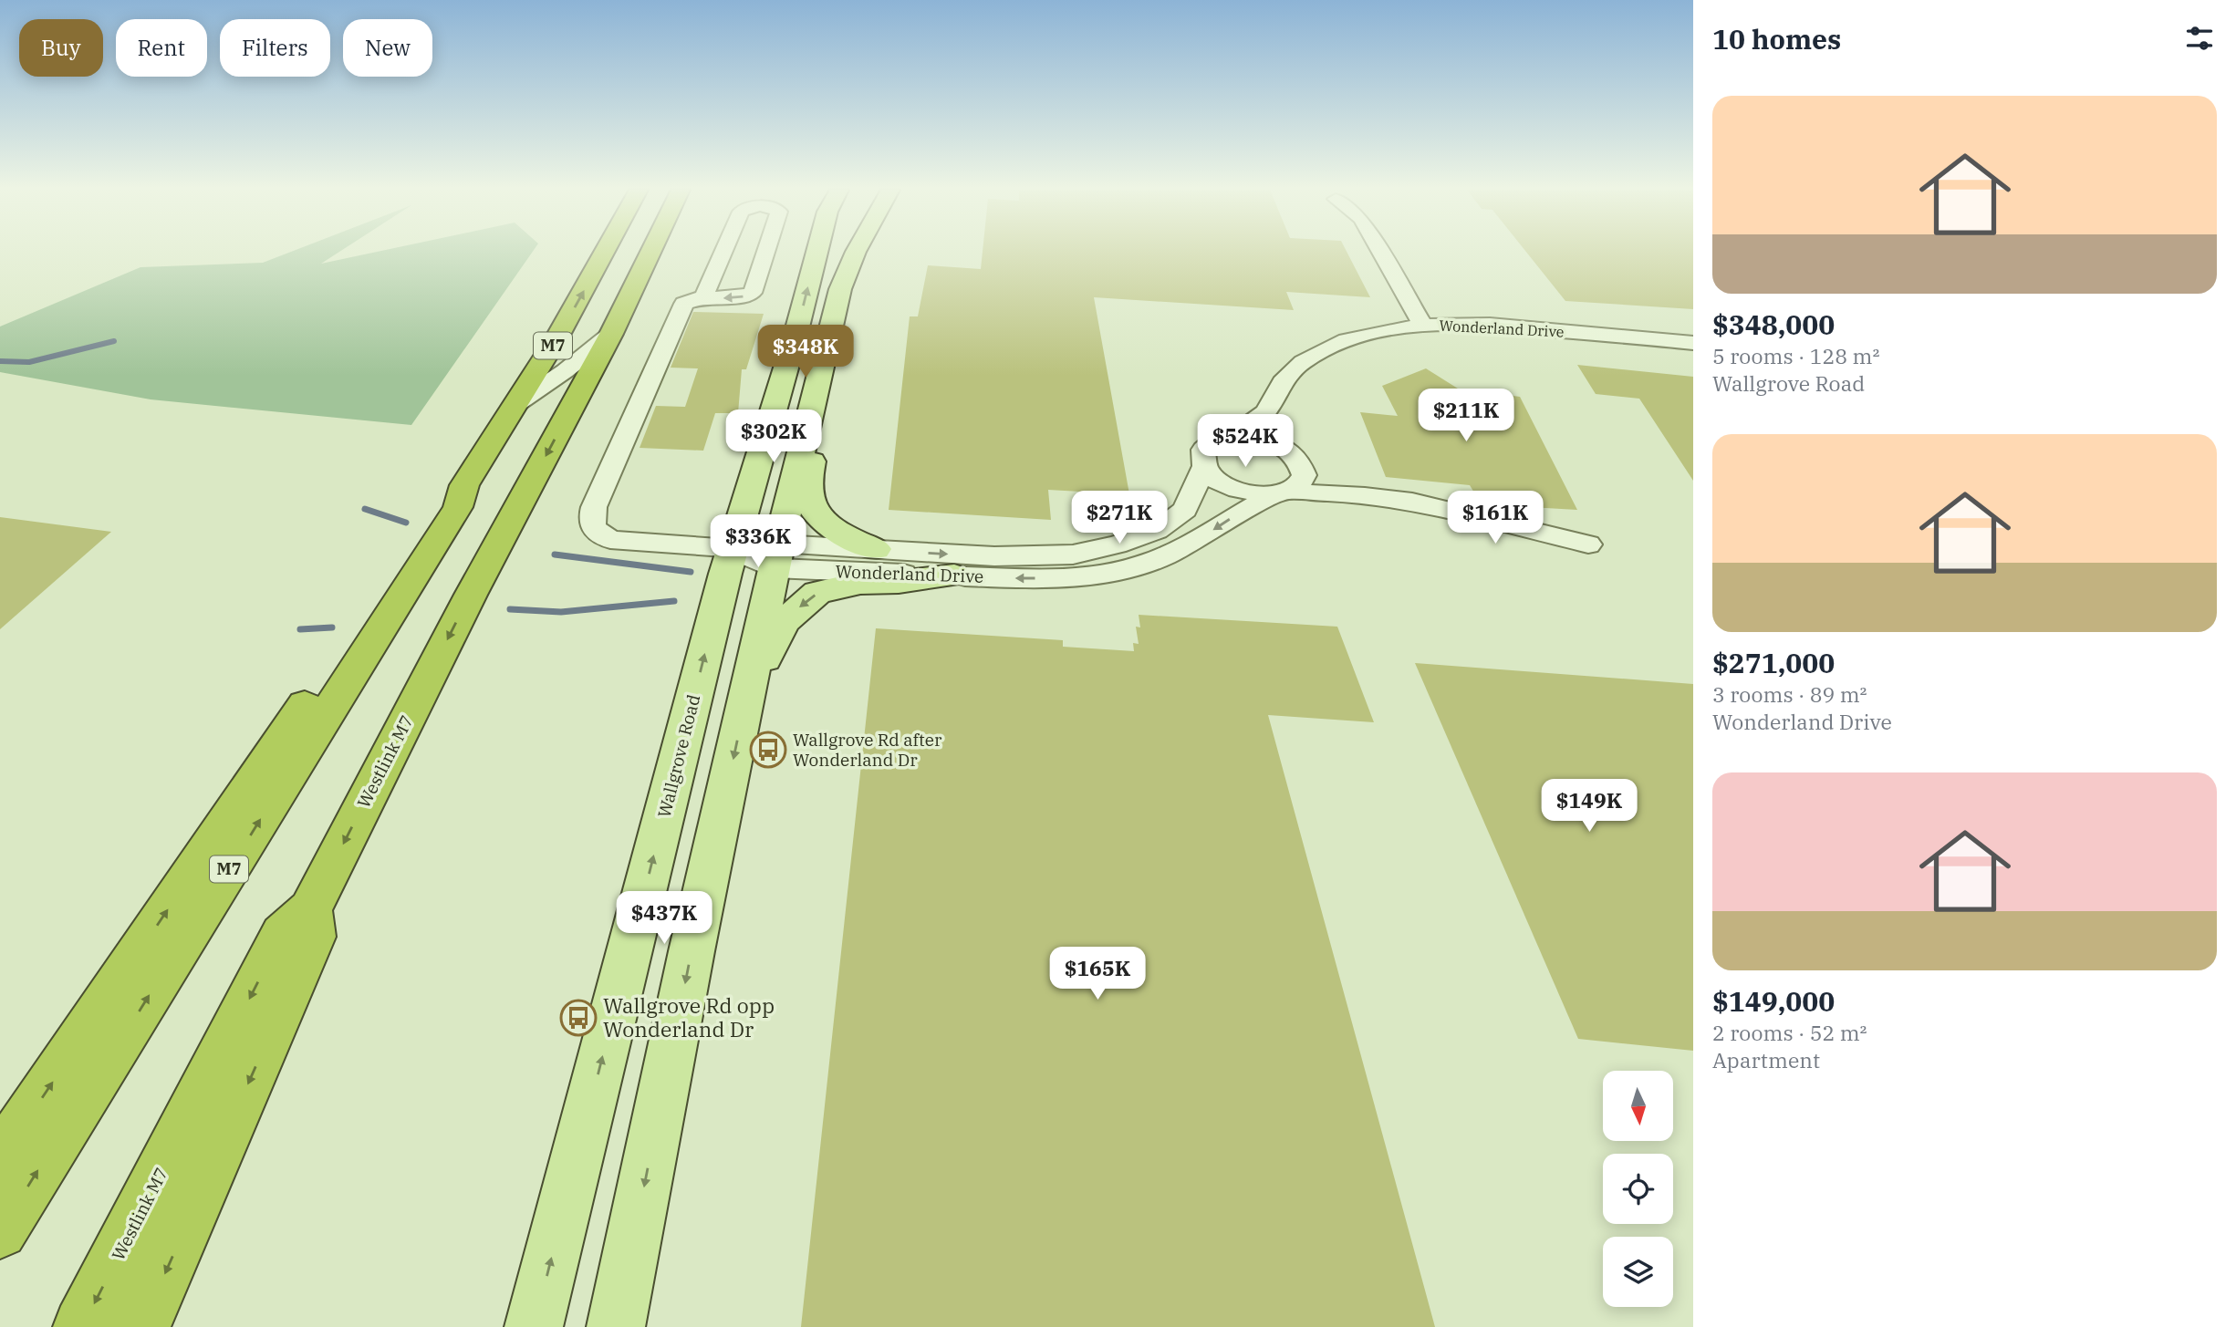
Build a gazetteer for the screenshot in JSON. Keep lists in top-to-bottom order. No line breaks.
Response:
{"streets":{"highway":["M7","Westlink M7"],"main road":["Wallgrove Road"],"street":["Wonderland Drive"]},"crossings":[["Wonderland Drive","Wallgrove Road"]],"places":{"bus stop":["Wallgrove Rd after Wonderland Dr","Wallgrove Rd opp Wonderland Dr"]},"north":"bottom","page":{"heading":"10 homes","chip":["Buy","Rent","Filters","New"],"list":[{"name":"$348,000","note":"5 rooms · 128 m² · Wallgrove Road"},{"name":"$271,000","note":"3 rooms · 89 m² · Wonderland Drive"},{"name":"$149,000","note":"2 rooms · 52 m² · Apartment"}],"price":["$348K","$211K","$302K","$524K","$271K","$161K","$336K","$149K","$437K","$165K"]}}
